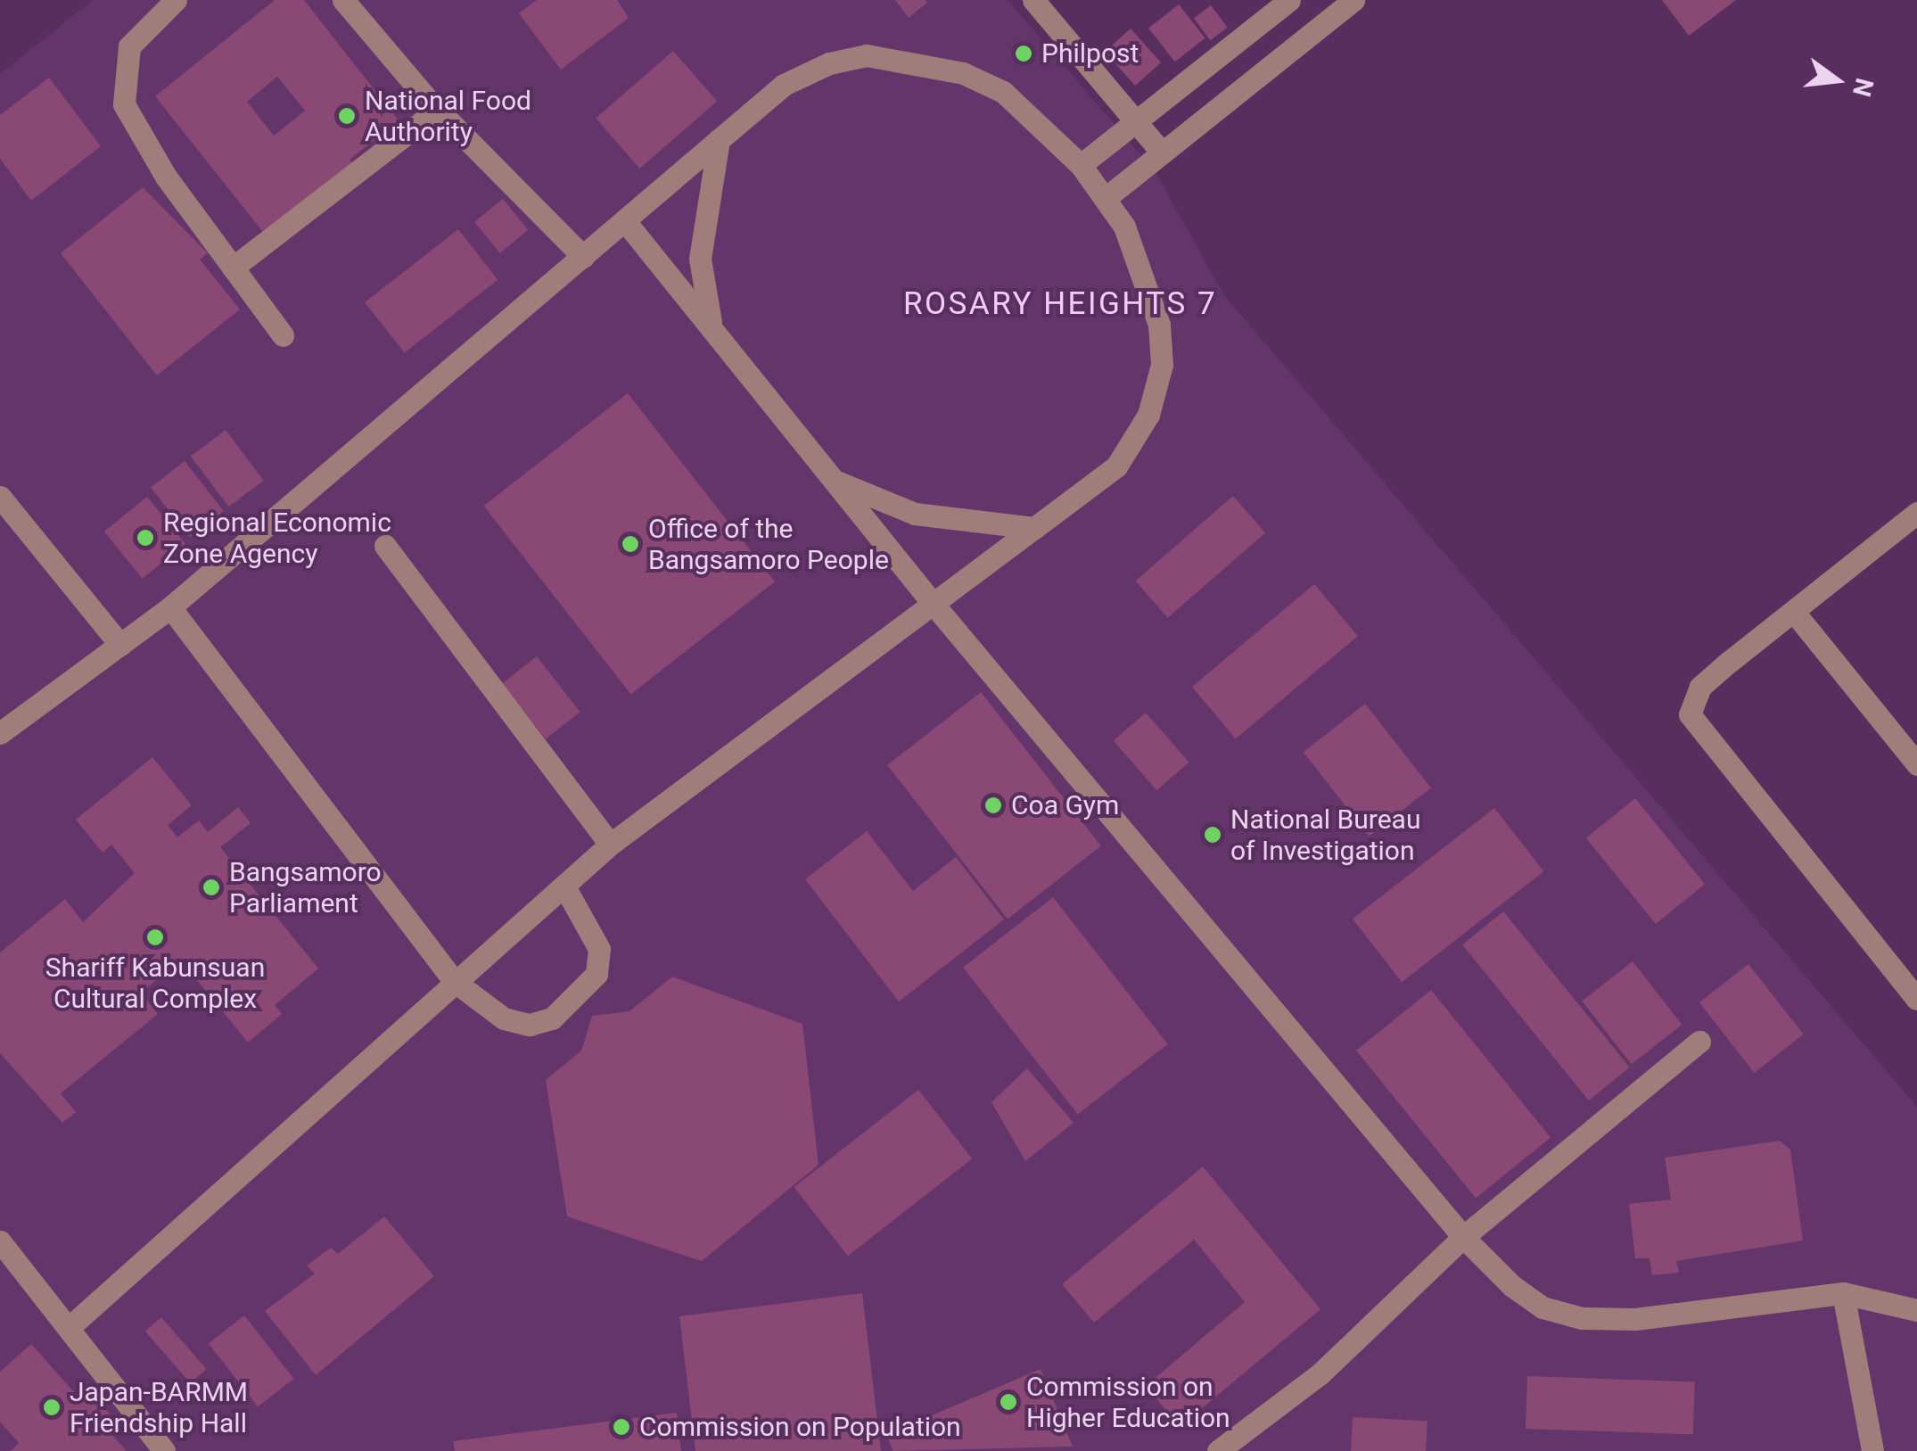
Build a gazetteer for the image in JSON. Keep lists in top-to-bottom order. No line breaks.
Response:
{"districts":["ROSARY HEIGHTS 7"],"places":["Philpost","National Food Authority","Regional Economic Zone Agency","Office of the Bangsamoro People","Coa Gym","National Bureau of Investigation","Bangsamoro Parliament","Shariff Kabunsuan Cultural Complex","Commission on Higher Education","Japan-BARMM Friendship Hall","Commission on Population"],"north":"right"}
